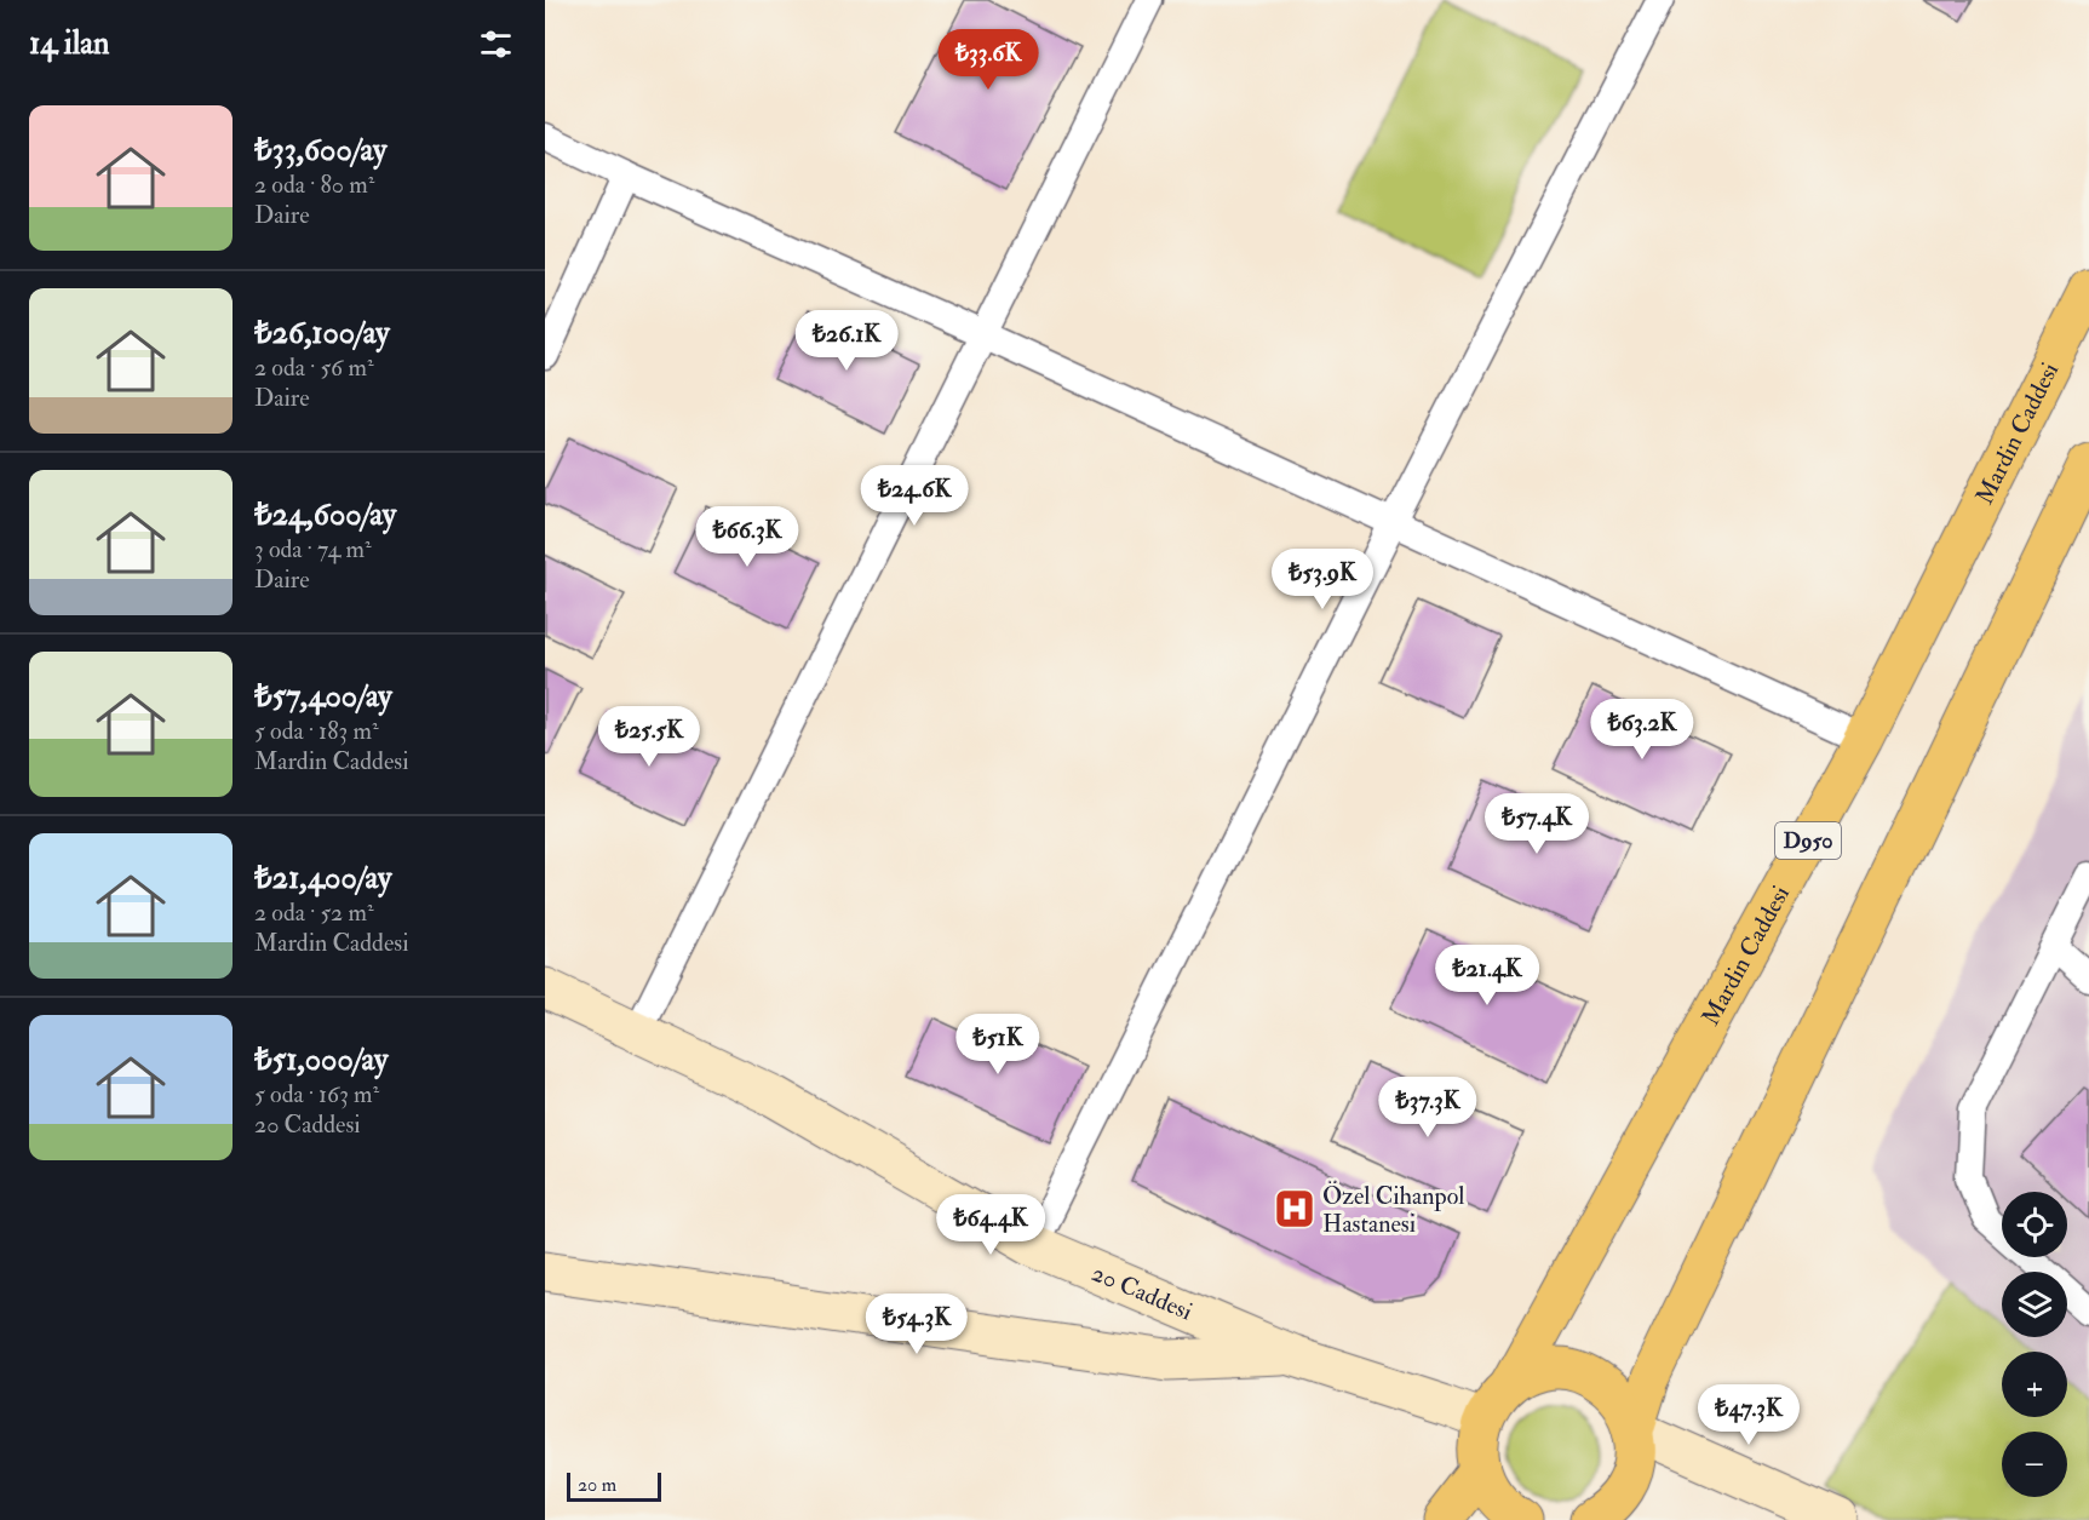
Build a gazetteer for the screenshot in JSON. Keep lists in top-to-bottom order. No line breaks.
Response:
{"streets":{"highway":["Mardin Caddesi","D950"],"street":["20 Caddesi"]},"crossings":[["Mardin Caddesi","20 Caddesi"]],"places":{"hospital":["Özel Cihanpol Hastanesi"]},"scale_bar":"20 m","page":{"heading":"14 ilan","price":["₺33.6K","₺26.1K","₺24.6K","₺66.3K","₺53.9K","₺63.2K","₺25.5K","₺57.4K","₺21.4K","₺51K","₺37.3K","₺64.4K","₺54.3K","₺47.3K"],"list":[{"name":"₺33,600/ay","note":"2 oda · 80 m² · Daire"},{"name":"₺26,100/ay","note":"2 oda · 56 m² · Daire"},{"name":"₺24,600/ay","note":"3 oda · 74 m² · Daire"},{"name":"₺57,400/ay","note":"5 oda · 183 m² · Mardin Caddesi"},{"name":"₺21,400/ay","note":"2 oda · 52 m² · Mardin Caddesi"},{"name":"₺51,000/ay","note":"5 oda · 163 m² · 20 Caddesi"}],"map_buttons":["+","−"],"scale":"20 m"}}
